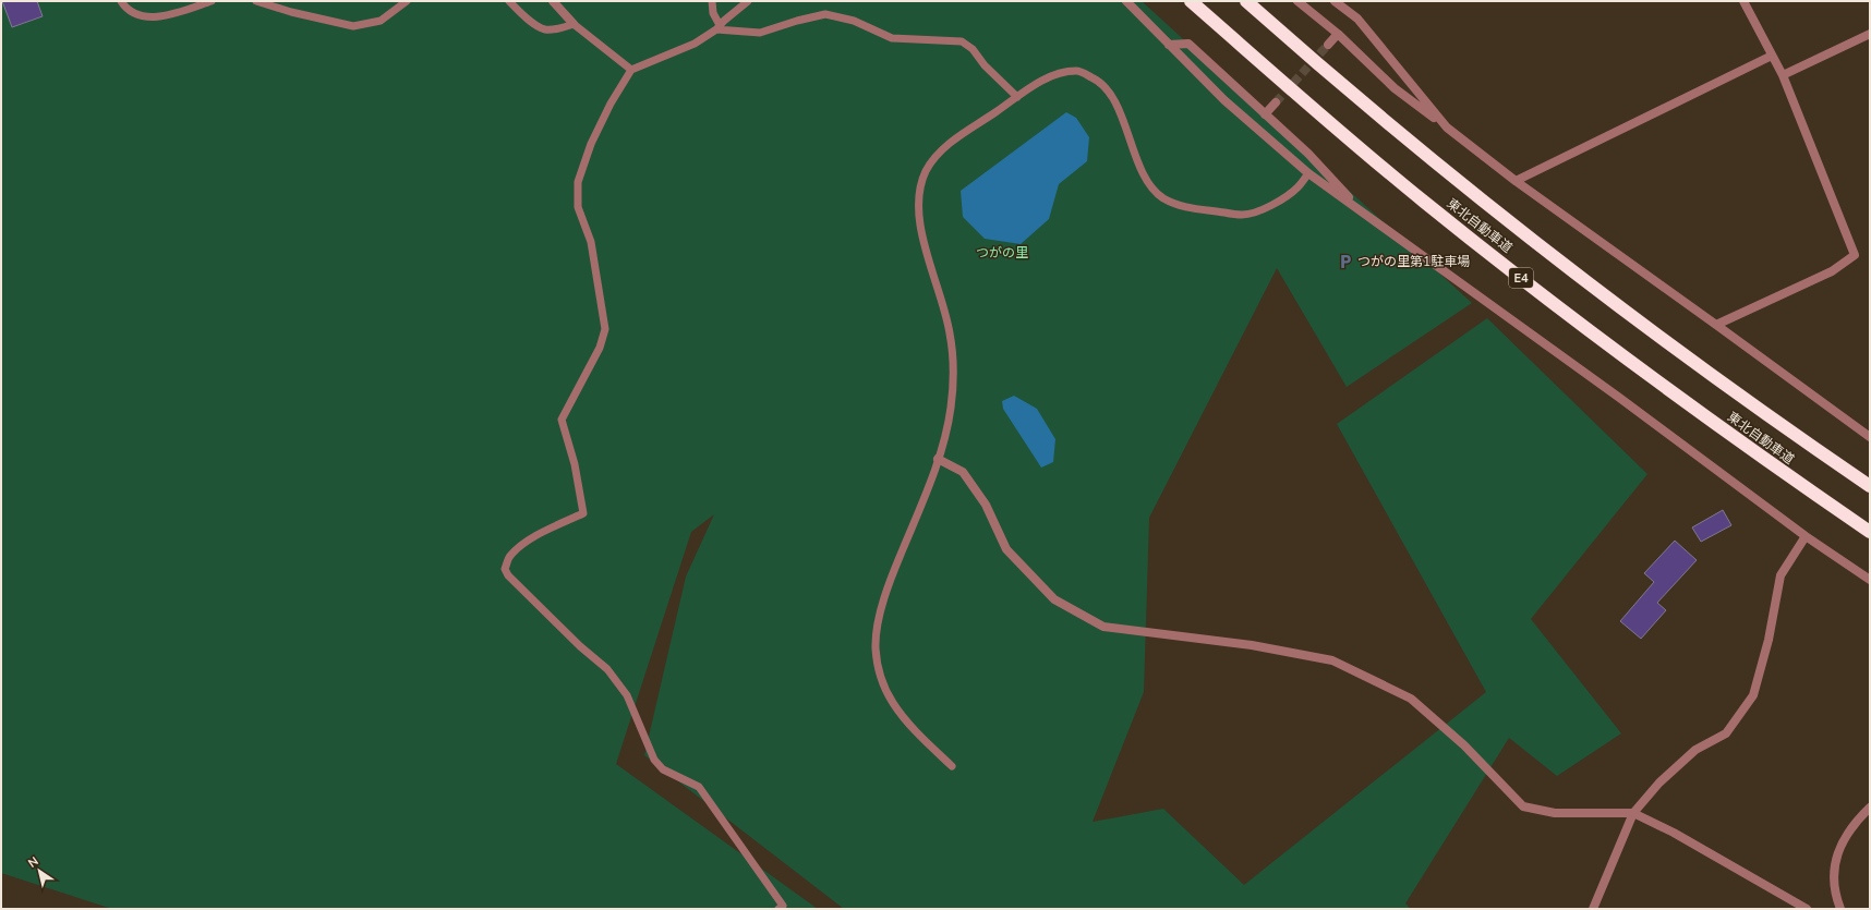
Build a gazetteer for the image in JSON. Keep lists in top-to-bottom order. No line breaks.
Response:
{"streets":{"highway":["東北自動車道","E4"]},"parks":["つがの里"],"places":{"parking":["つがの里第1駐車場"]},"north":"top left"}
